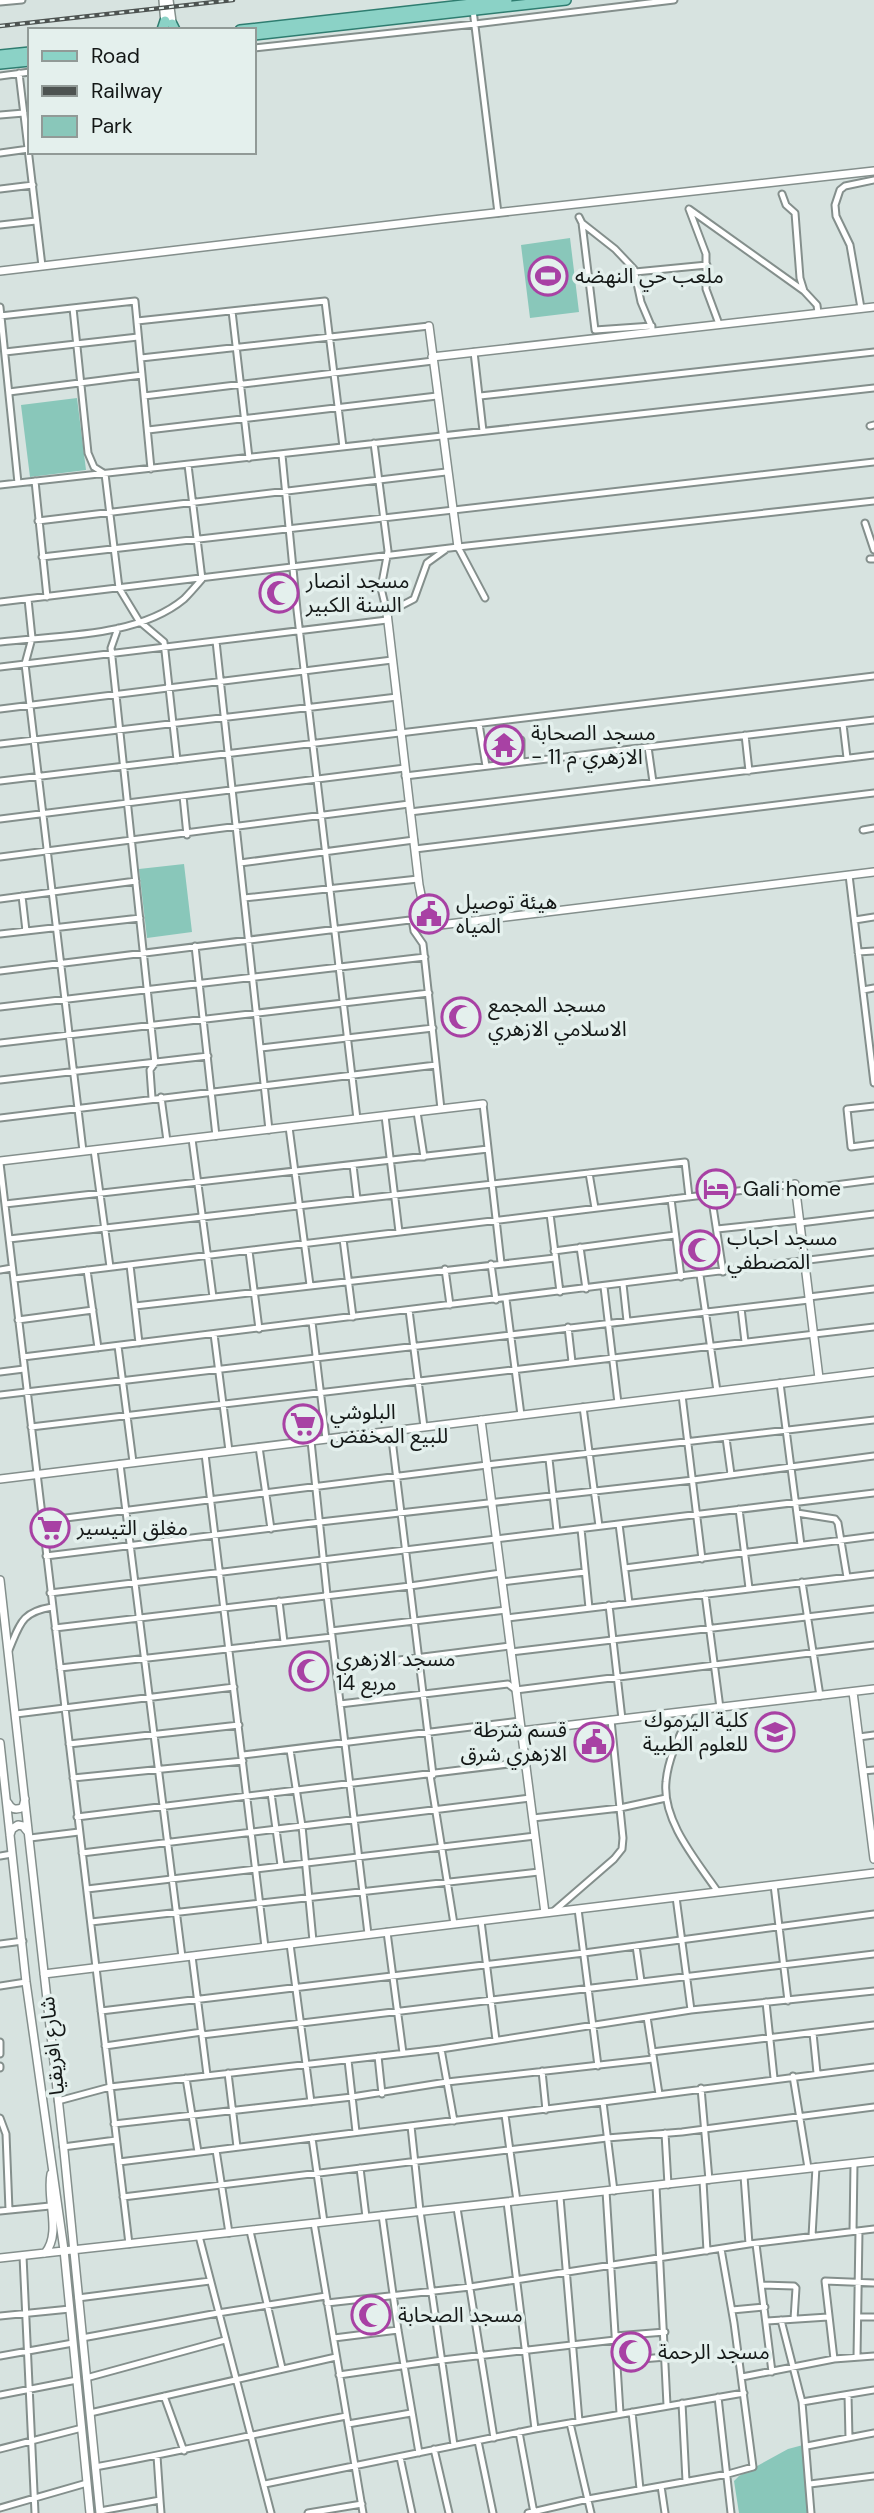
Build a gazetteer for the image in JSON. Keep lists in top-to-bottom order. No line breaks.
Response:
{"streets":{"street":["شارع افريقيا"]},"places":{"sports":["ملعب حي النهضه"],"mosque":["مسجد انصار السنة الكبير","مسجد المجمع الاسلامي الازهري","مسجد احباب المصطفي","مسجد الازهري مربع 14","مسجد الصحابة","مسجد الرحمة"],"temple":["مسجد الصحابة - الازهري م 11"],"public building":["هيئة توصيل المياه","قسم شرطة الازهري شرق"],"hotel":["Gali home"],"supermarket":["البلوشي للبيع المخفض","مغلق التيسير"],"school or university":["كلية اليرموك للعلوم الطبية"]},"legend":["Road","Railway","Park"]}
